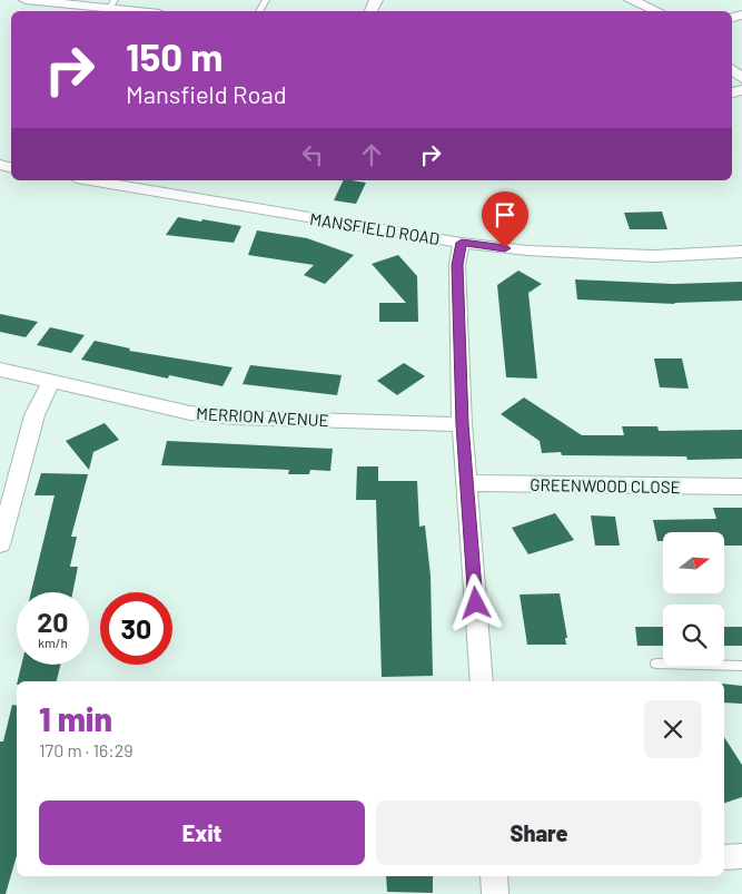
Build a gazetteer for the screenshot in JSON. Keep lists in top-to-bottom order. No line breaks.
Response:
{"streets":{"street":["MANSFIELD ROAD","MERRION AVENUE","GREENWOOD CLOSE"]},"north":"right","page":{"turn":["150 m","Mansfield Road"],"speed":"20 km/h","limit":"30","heading":["1 min","170 m · 16:29"],"buttons":["Exit","Share"]}}
